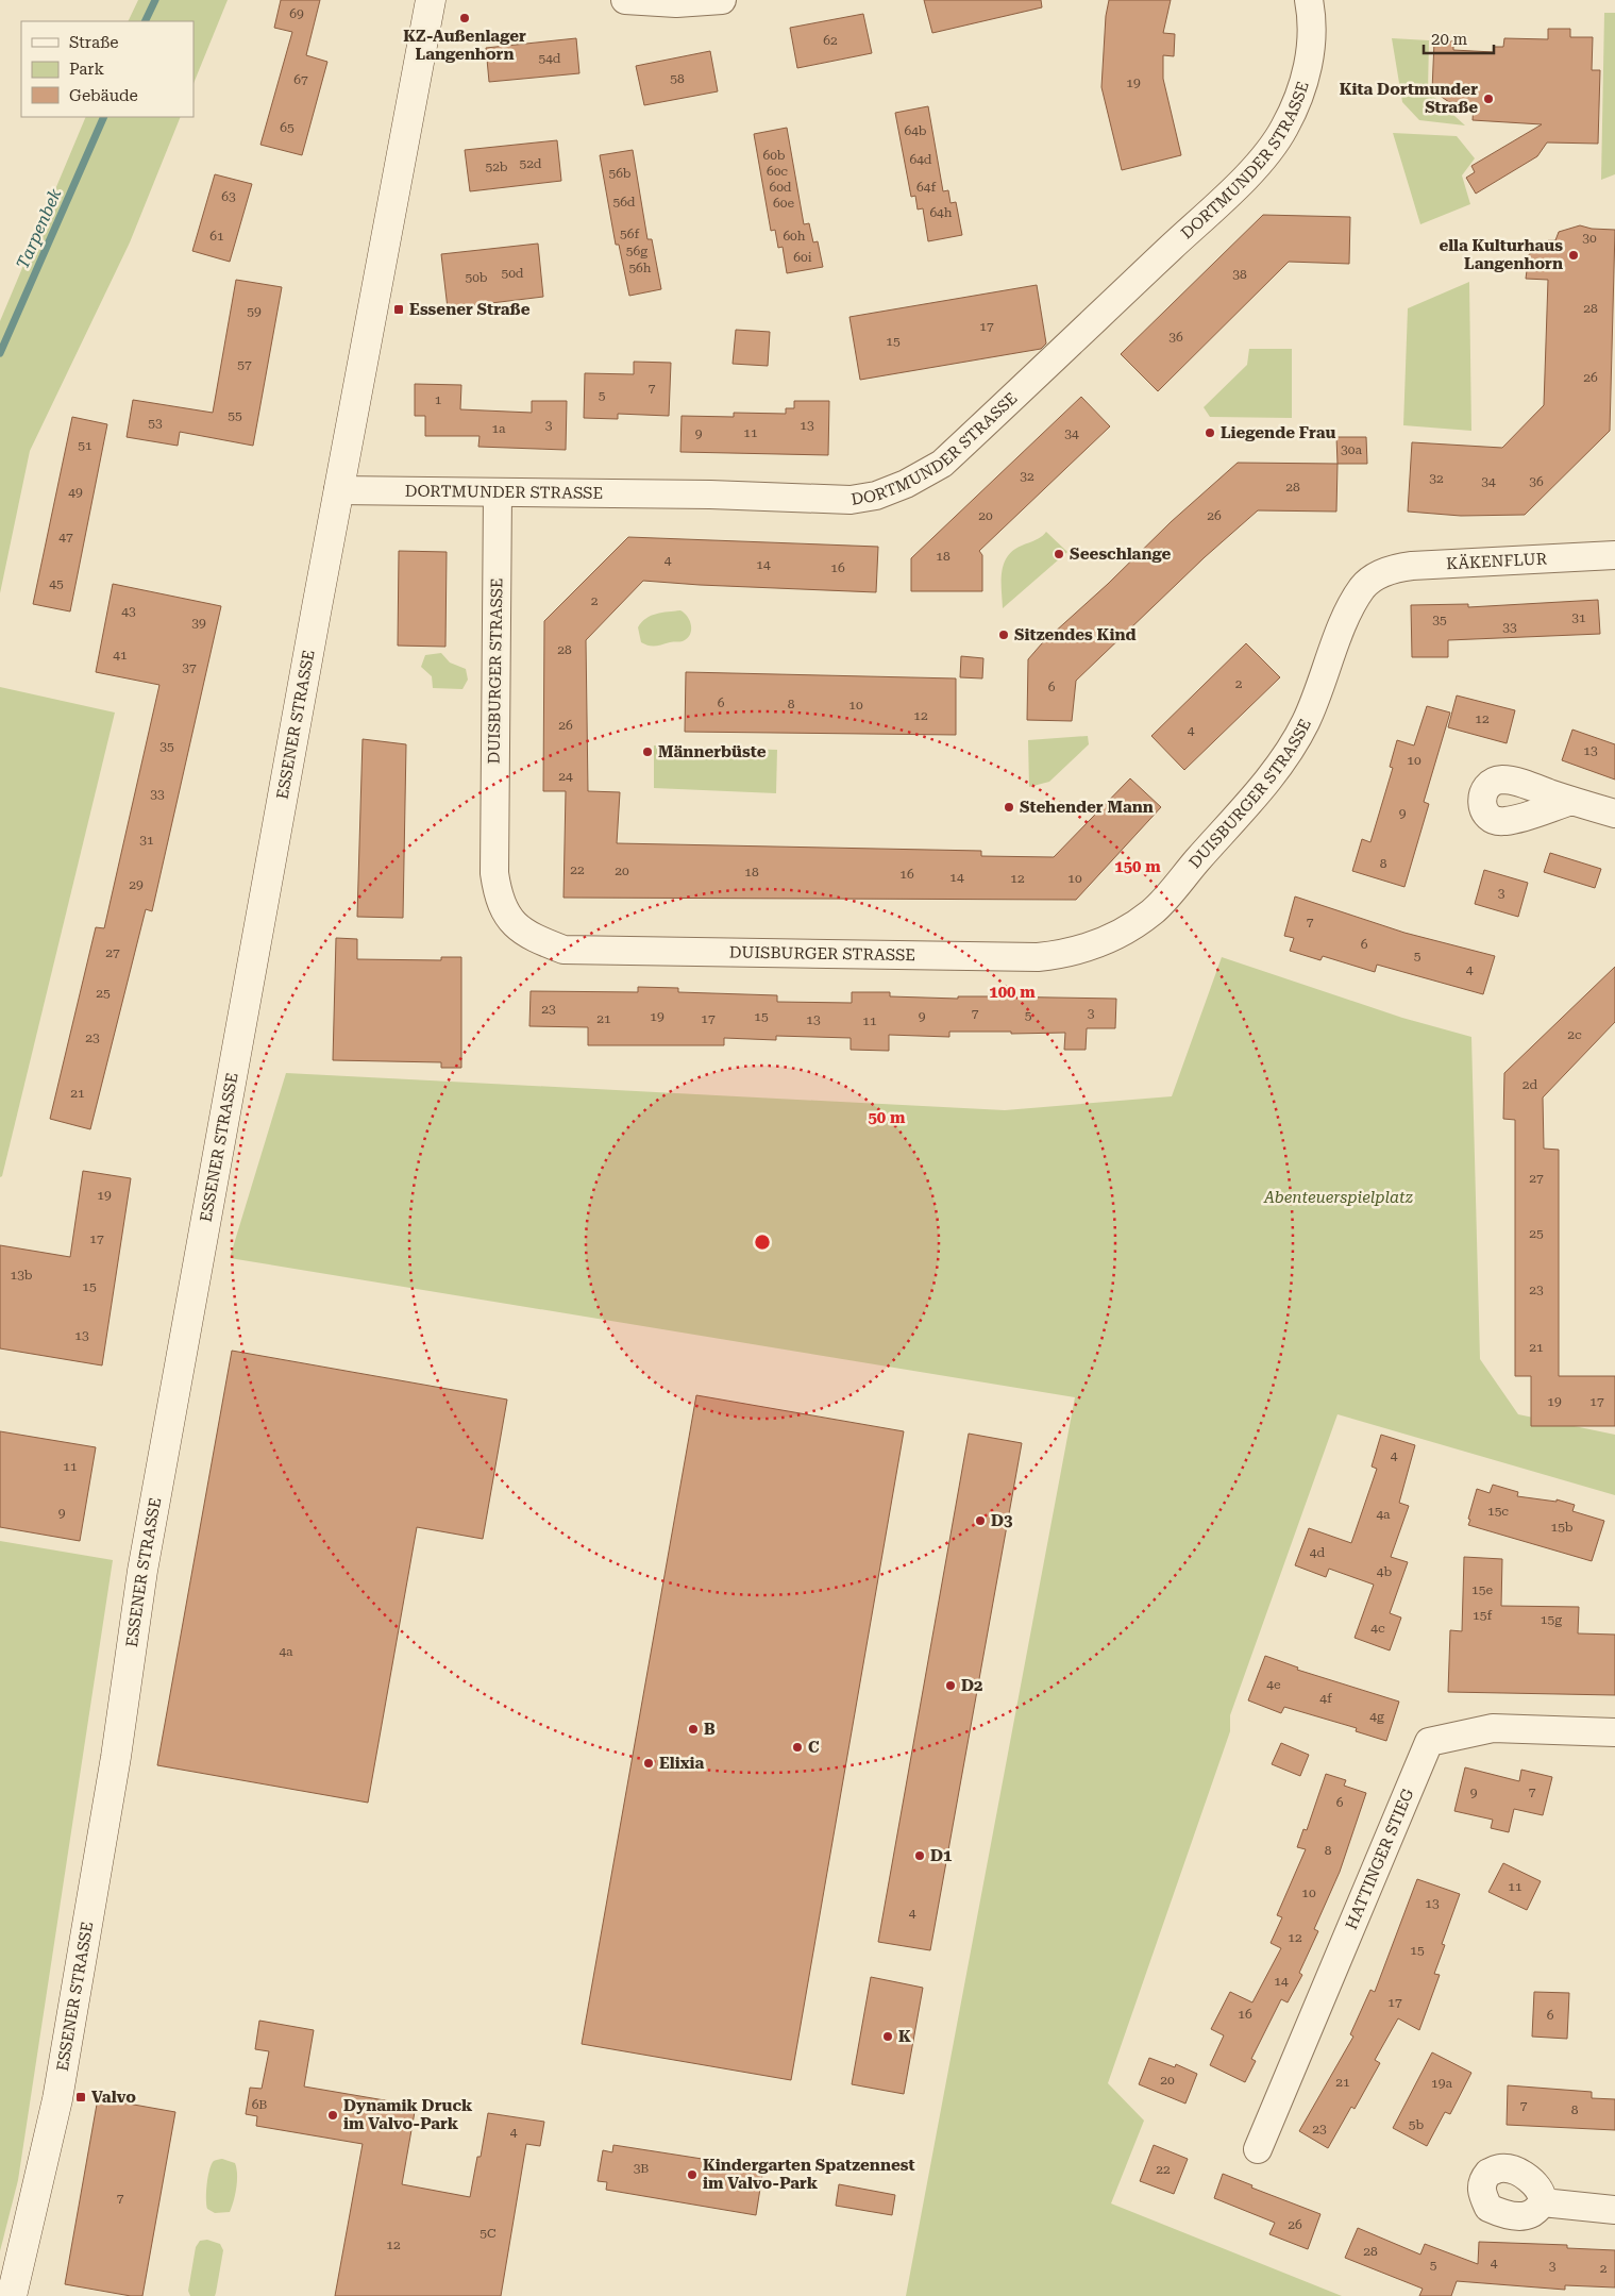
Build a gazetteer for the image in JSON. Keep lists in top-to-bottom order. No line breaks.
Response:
{"streets":{"street":["DORTMUNDER STRASSE","KÄKENFLUR","DUISBURGER STRASSE","ESSENER STRASSE","HATTINGER STIEG"]},"crossings":[["DORTMUNDER STRASSE","DUISBURGER STRASSE"],["DORTMUNDER STRASSE","ESSENER STRASSE"],["KÄKENFLUR","DUISBURGER STRASSE"]],"water":["Tarpenbek"],"parks":["Abenteuerspielplatz"],"places":{"other":["KZ-Außenlager Langenhorn","Kita Dortmunder Straße","ella Kulturhaus Langenhorn","Liegende Frau","Seeschlange","Sitzendes Kind","Männerbüste","Stehender Mann","D3","D2","B","C","Elixia","D1","K","Dynamik Druck im Valvo-Park","Kindergarten Spatzennest im Valvo-Park"],"transit":["Essener Straße","Valvo"]},"house_numbers":["69","62","54d","58","67","19","65","64b","60b","64d","52d","52b","60c","56b","60d","64f","63","56d","60e","64h","56f","61","60h","30","56g","60i","56h","50d","38","50b","28","59","17","36","15","57","26","7","5","1","55","53","3","13","1a","11","9","34","51","30a","32","32","34","36","28","49","20","26","47","18","4","14","16","45","2","43","31","35","39","33","28","41","37","2","6","6","8","10","12","12","26","4","35","13","10","24","33","9","31","8","22","20","18","16","14","12","10","29","3","7","6","27","5","4","25","23","7","3","5","19","15","9","21","17","13","11","2c","23","2d","21","27","19","25","17","13b","15","23","13","21","19","17","4","11","15c","9","4a","15b","4d","4b","15e","15f","15g","4c","4a","4e","4f","4g","7","9","6","8","11","10","13","4","12","15","14","17","16","6","20","21","19a","6B","7","8","5b","23","4","3B","22","7","26","5C","12","28","4","5","3","2"],"legend":["Straße","Park","Gebäude"],"scale_bar":"20 m","rings":["150 m","100 m","50 m"]}
